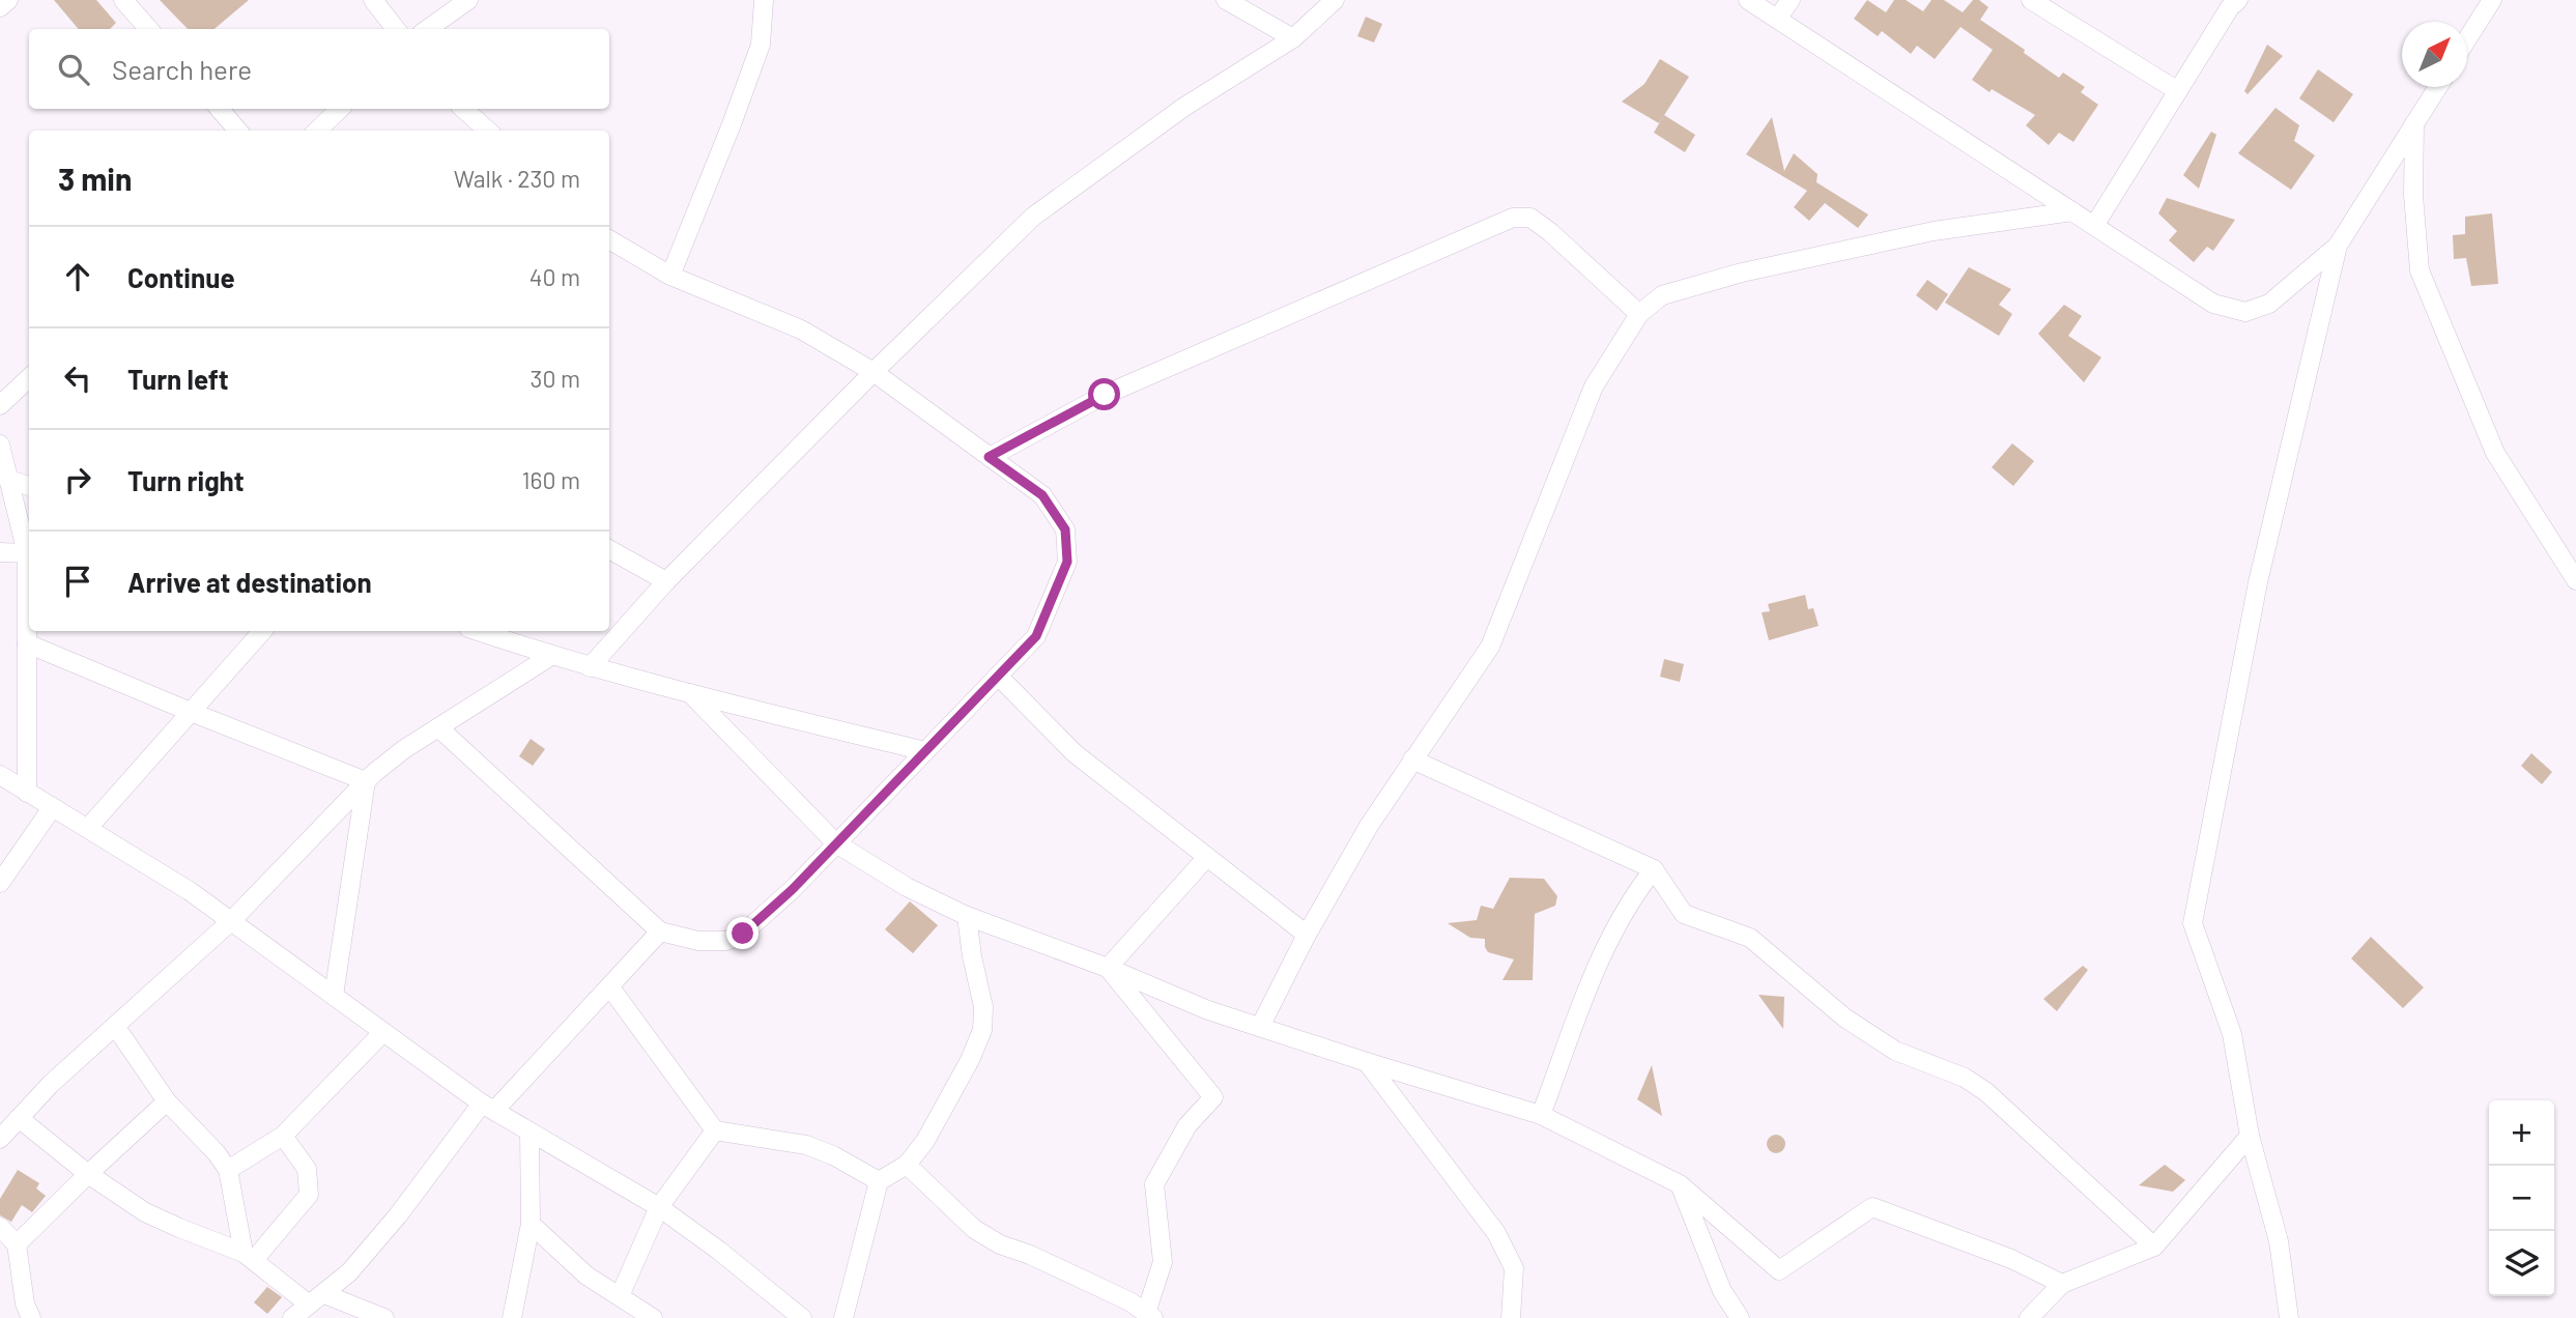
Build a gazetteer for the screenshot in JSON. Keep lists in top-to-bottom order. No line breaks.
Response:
{"north":"top right","page":{"search":"Search here","heading":["3 min","Walk · 230 m"],"list":[["Continue","40 m"],["Turn left","30 m"],["Turn right","160 m"],"Arrive at destination"],"map_buttons":["+","−"]}}
